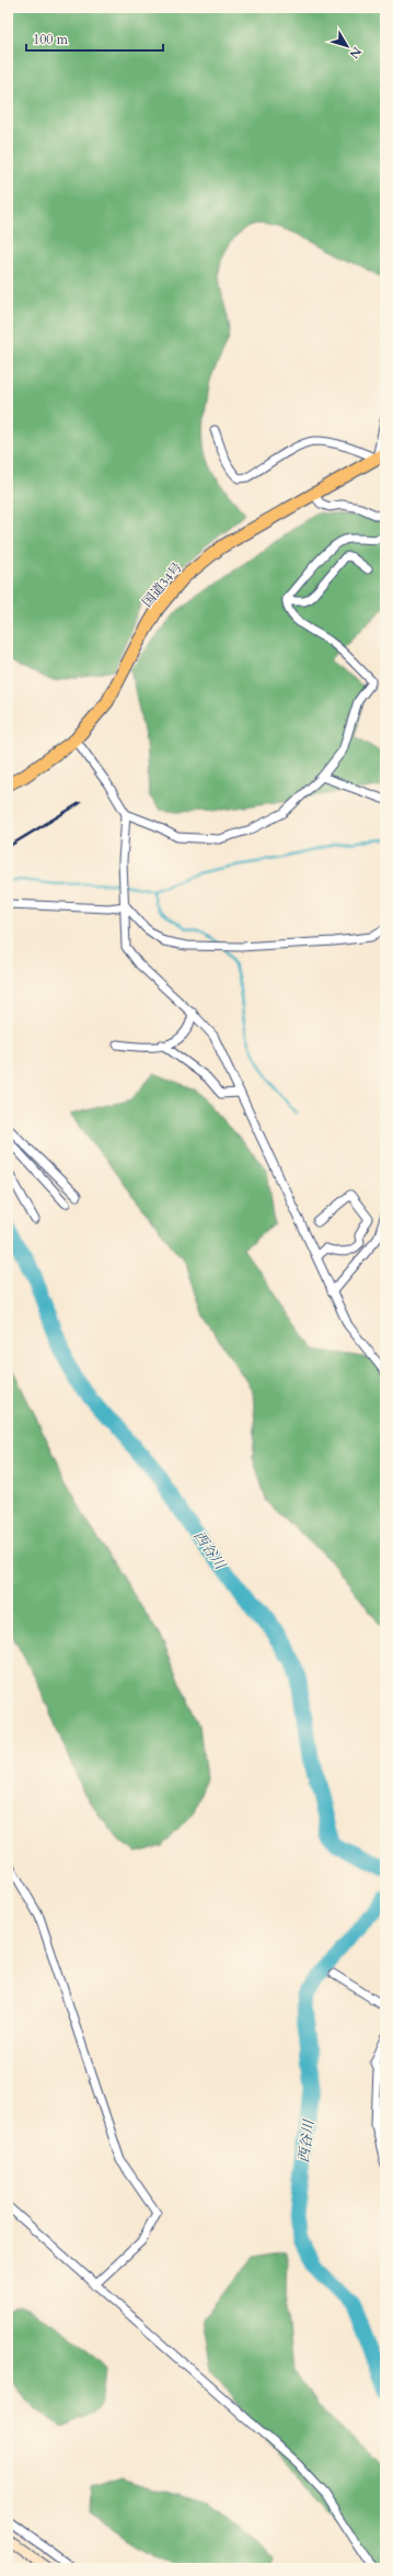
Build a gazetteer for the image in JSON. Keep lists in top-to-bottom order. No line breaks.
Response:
{"streets":{"highway":["国道34号"]},"water":["西谷川"],"scale_bar":"100 m","north":"bottom right"}
